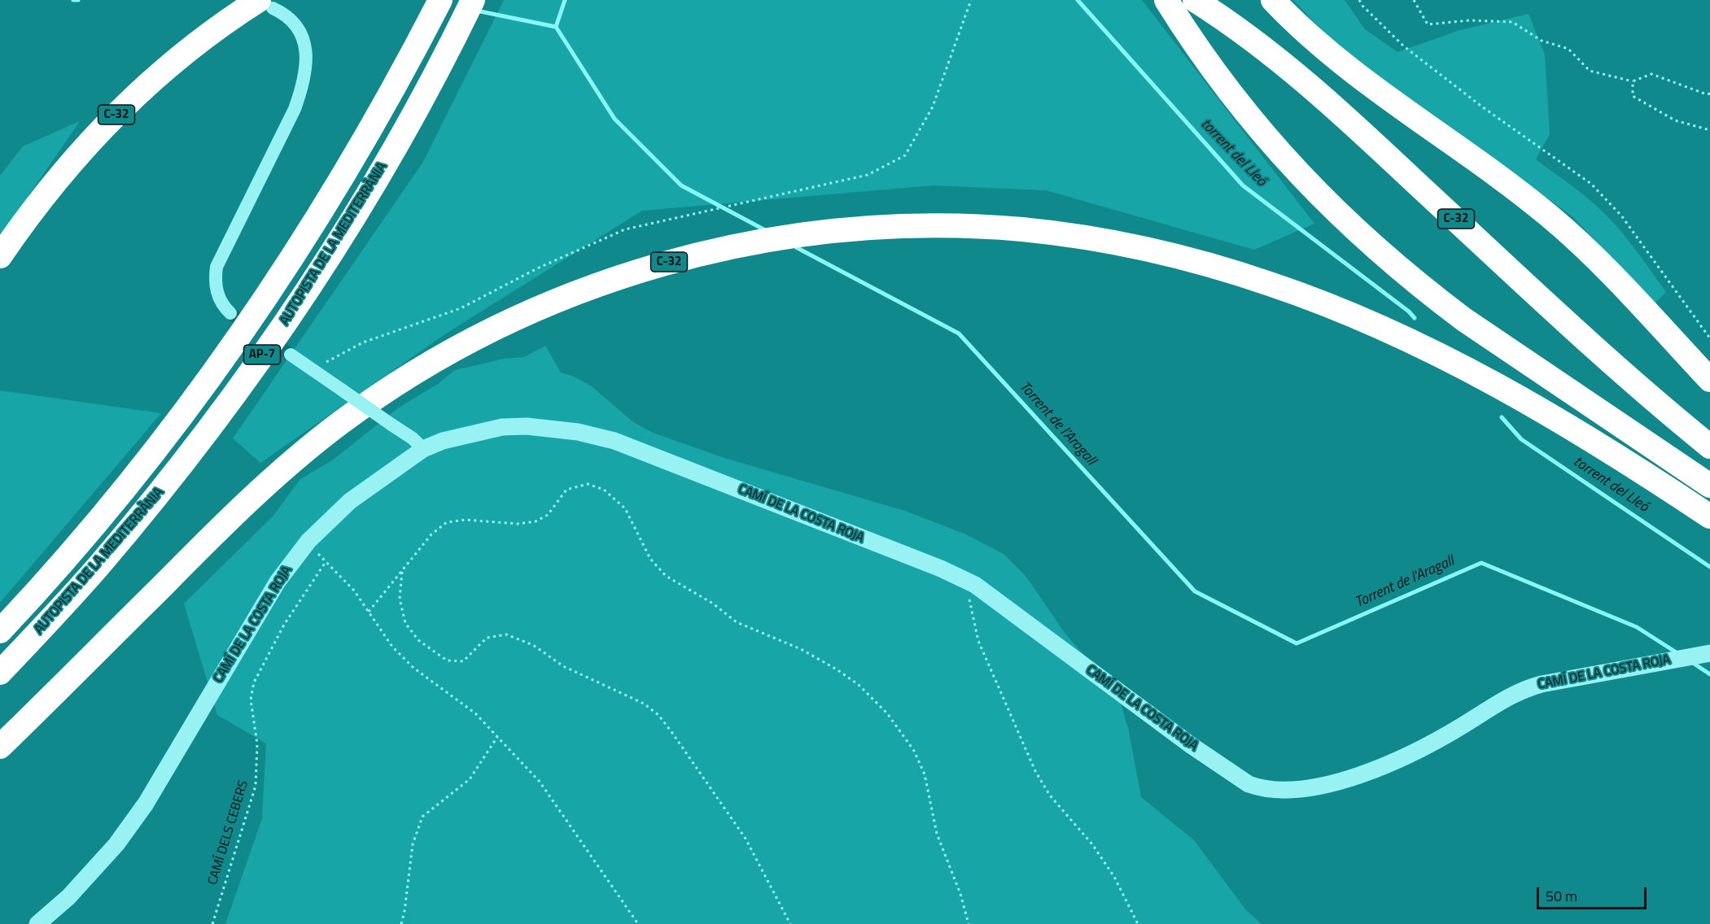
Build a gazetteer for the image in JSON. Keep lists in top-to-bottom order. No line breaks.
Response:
{"streets":{"highway":["C-32","AUTOPISTA DE LA MEDITERRÀNIA","AP-7"],"street":["CAMÍ DE LA COSTA ROJA"],"path":["CAMÍ DELS CEBERS"]},"water":["torrent del Lleó","Torrent de l'Aragall"],"scale_bar":"50 m"}
